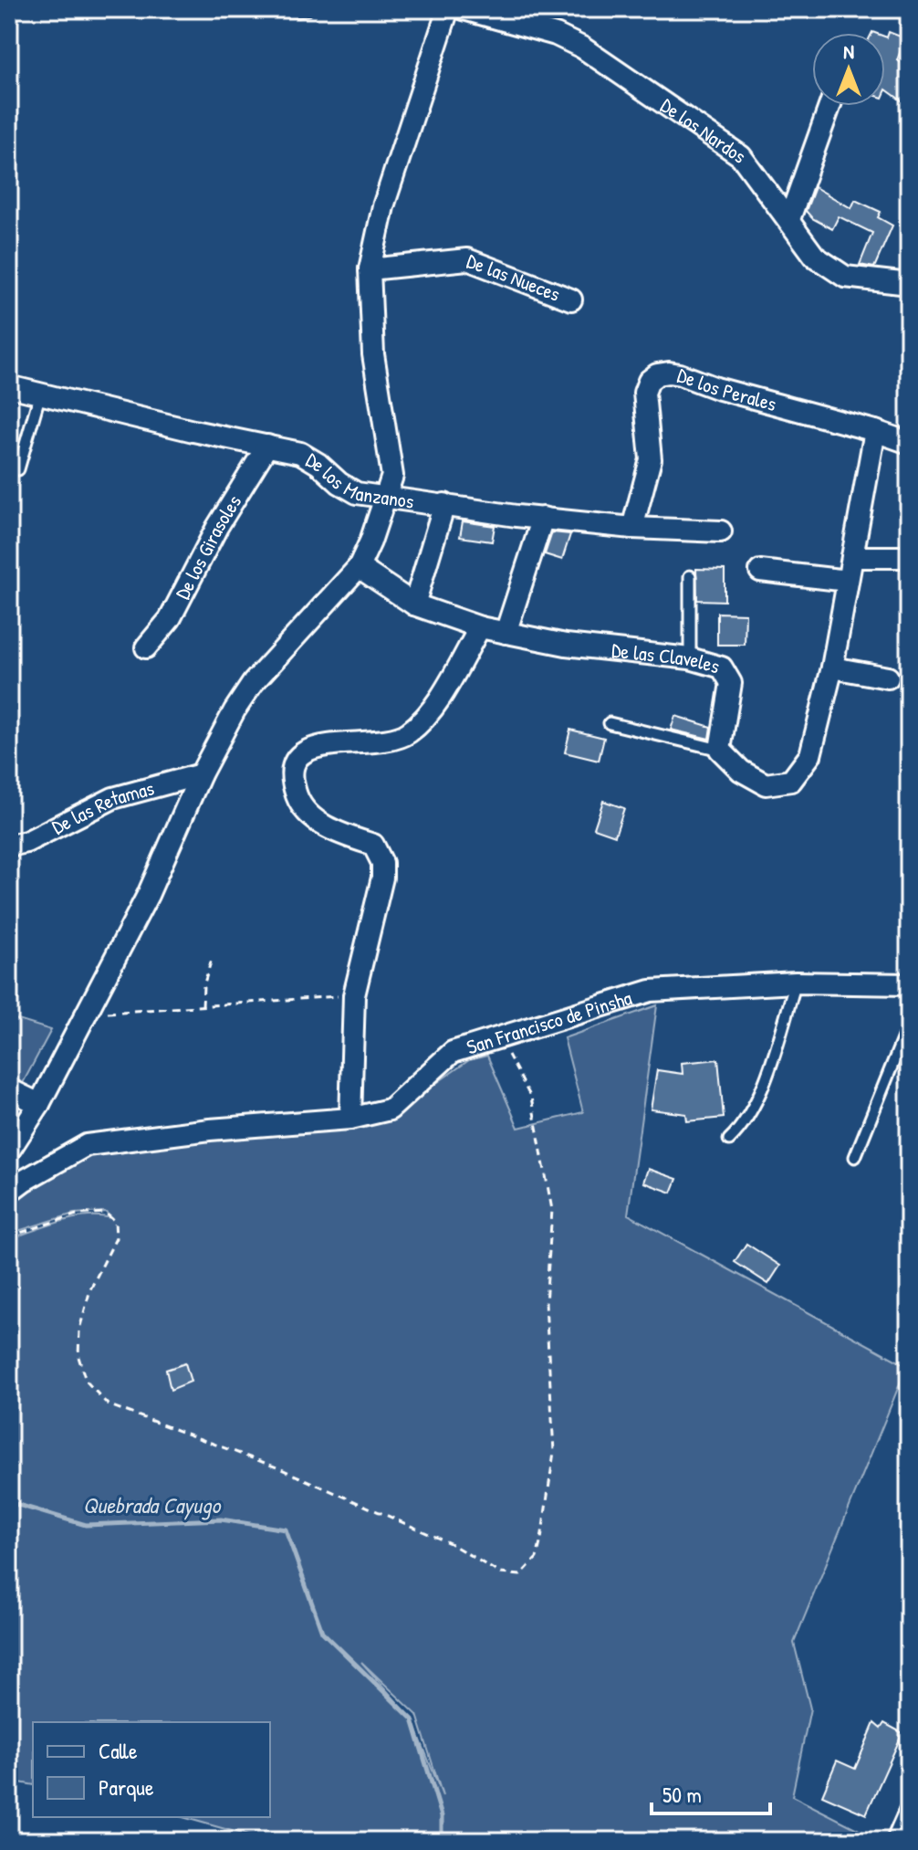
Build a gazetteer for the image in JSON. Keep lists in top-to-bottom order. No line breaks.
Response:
{"streets":{"street":["De los Nardos","De las Nueces","De los Perales","De los Manzanos","De los Girasoles","De las Claveles","De las Retamas","San Francisco de Pinsha"]},"crossings":[["De los Perales","De los Manzanos"],["De los Manzanos","De los Girasoles"]],"water":["Quebrada Cayugo"],"legend":["Calle","Parque"],"scale_bar":"50 m","north":"top"}
